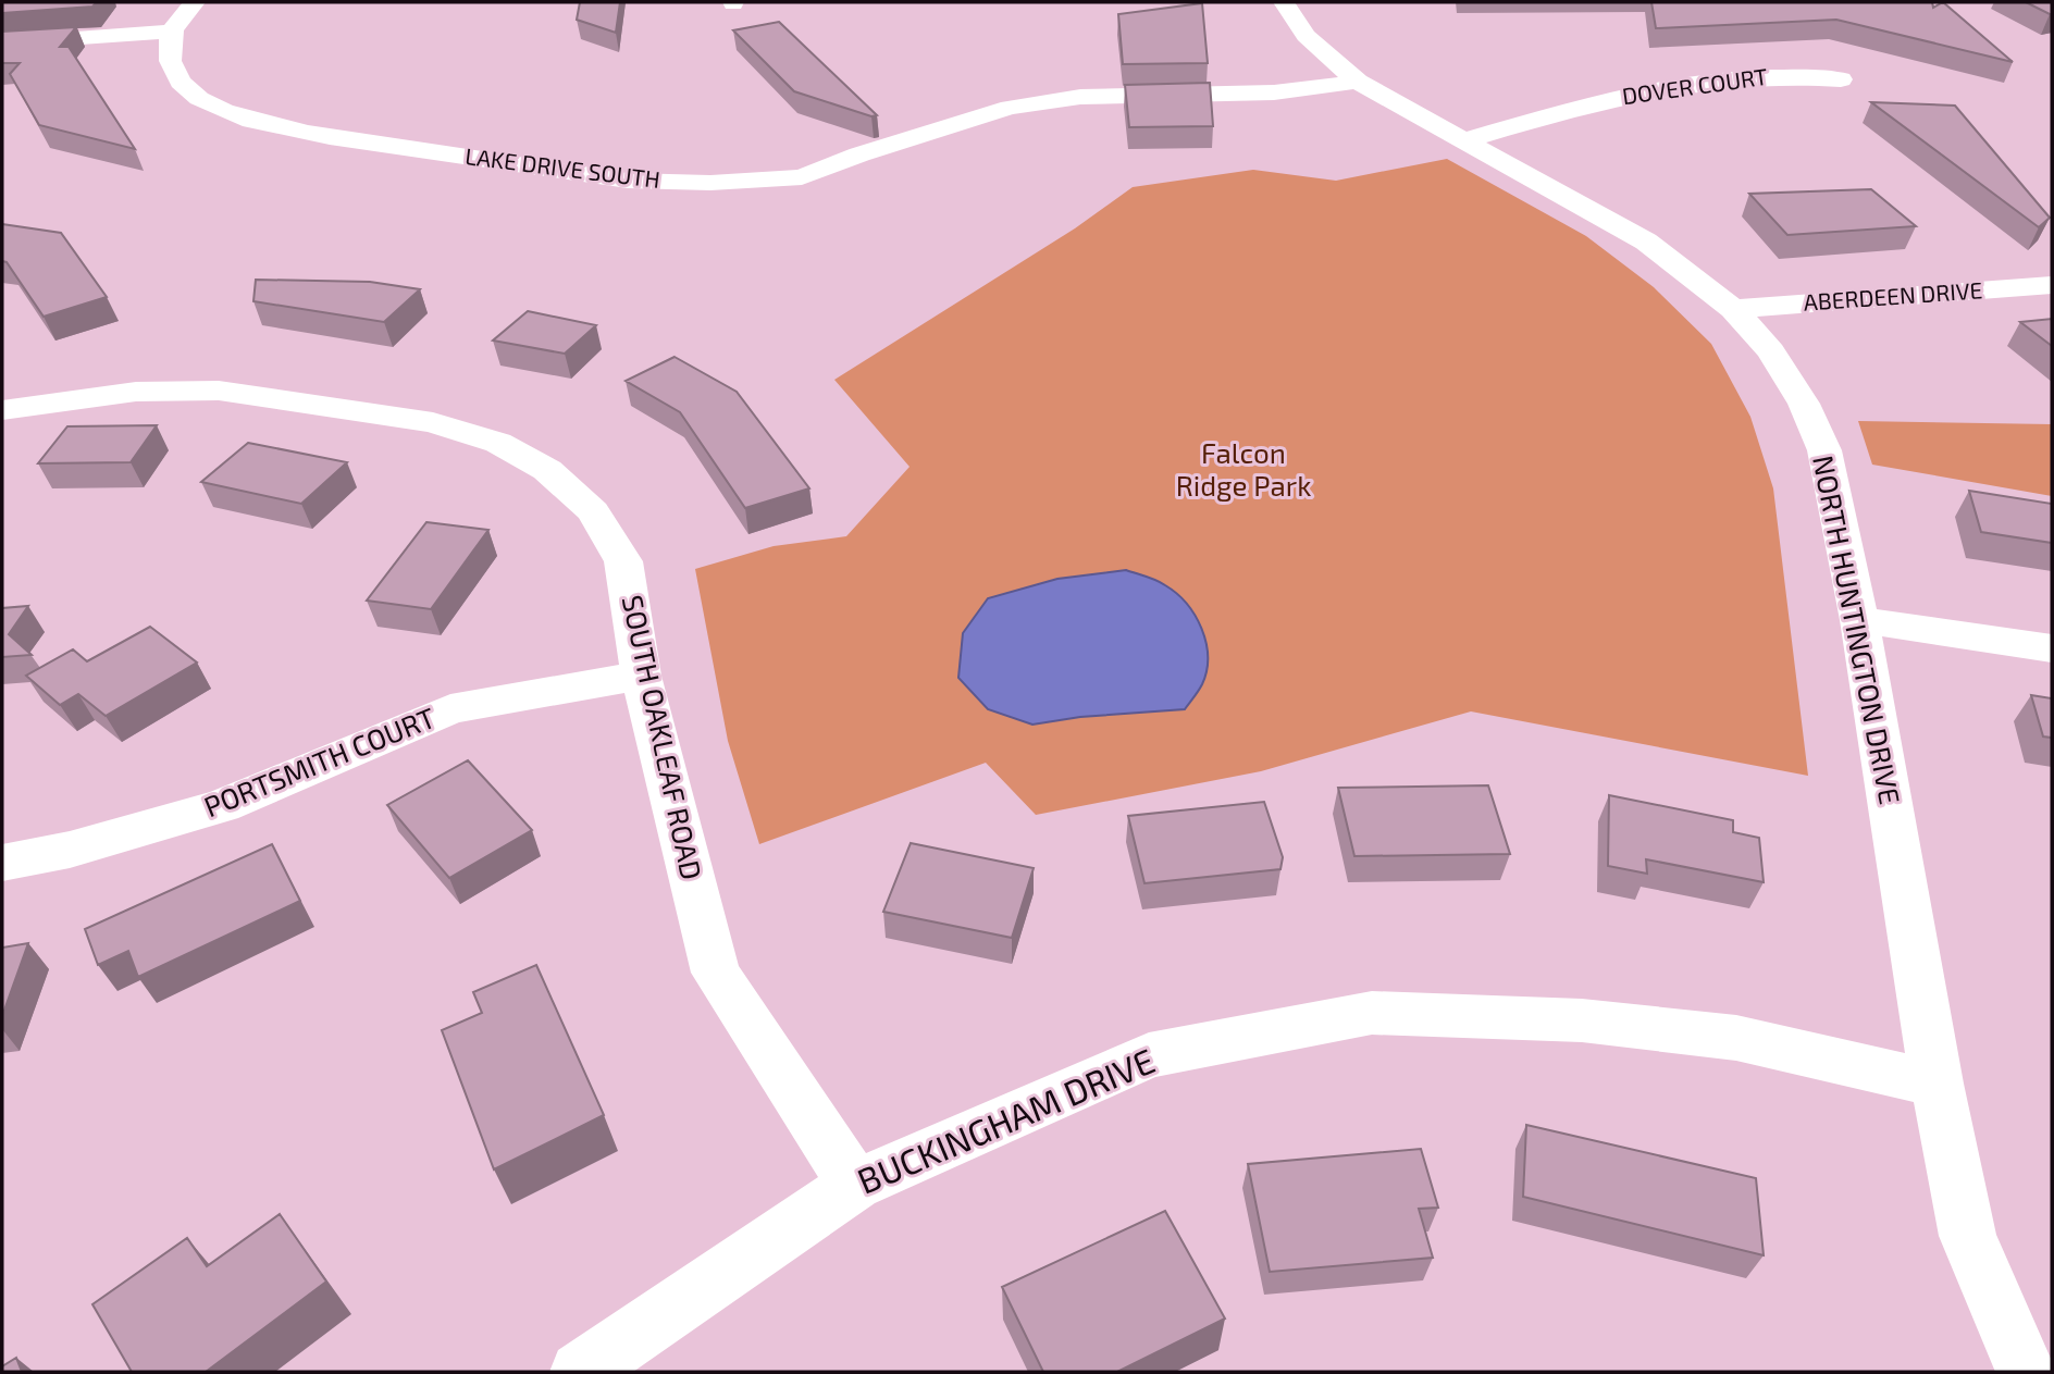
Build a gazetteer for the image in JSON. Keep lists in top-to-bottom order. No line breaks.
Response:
{"streets":{"street":["DOVER COURT","LAKE DRIVE SOUTH","ABERDEEN DRIVE","NORTH HUNTINGTON DRIVE","SOUTH OAKLEAF ROAD","PORTSMITH COURT","BUCKINGHAM DRIVE"]},"crossings":[["DOVER COURT","NORTH HUNTINGTON DRIVE"],["LAKE DRIVE SOUTH","NORTH HUNTINGTON DRIVE"],["ABERDEEN DRIVE","NORTH HUNTINGTON DRIVE"],["NORTH HUNTINGTON DRIVE","BUCKINGHAM DRIVE"],["SOUTH OAKLEAF ROAD","PORTSMITH COURT"],["SOUTH OAKLEAF ROAD","BUCKINGHAM DRIVE"]],"parks":["Falcon Ridge Park"]}
